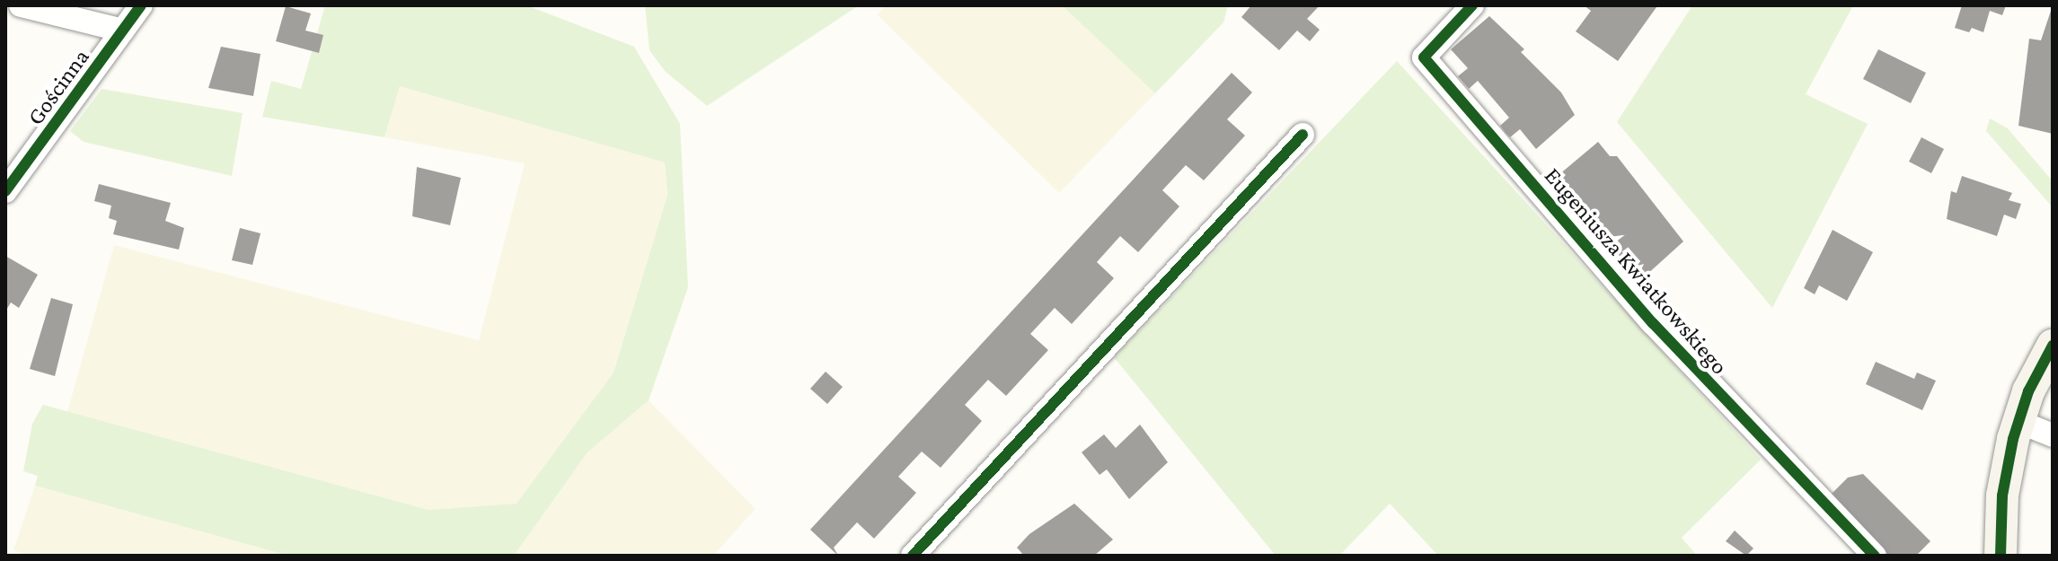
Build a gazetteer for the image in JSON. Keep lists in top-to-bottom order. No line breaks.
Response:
{"streets":{"street":["Gościnna","Eugeniusza Kwiatkowskiego"]}}
